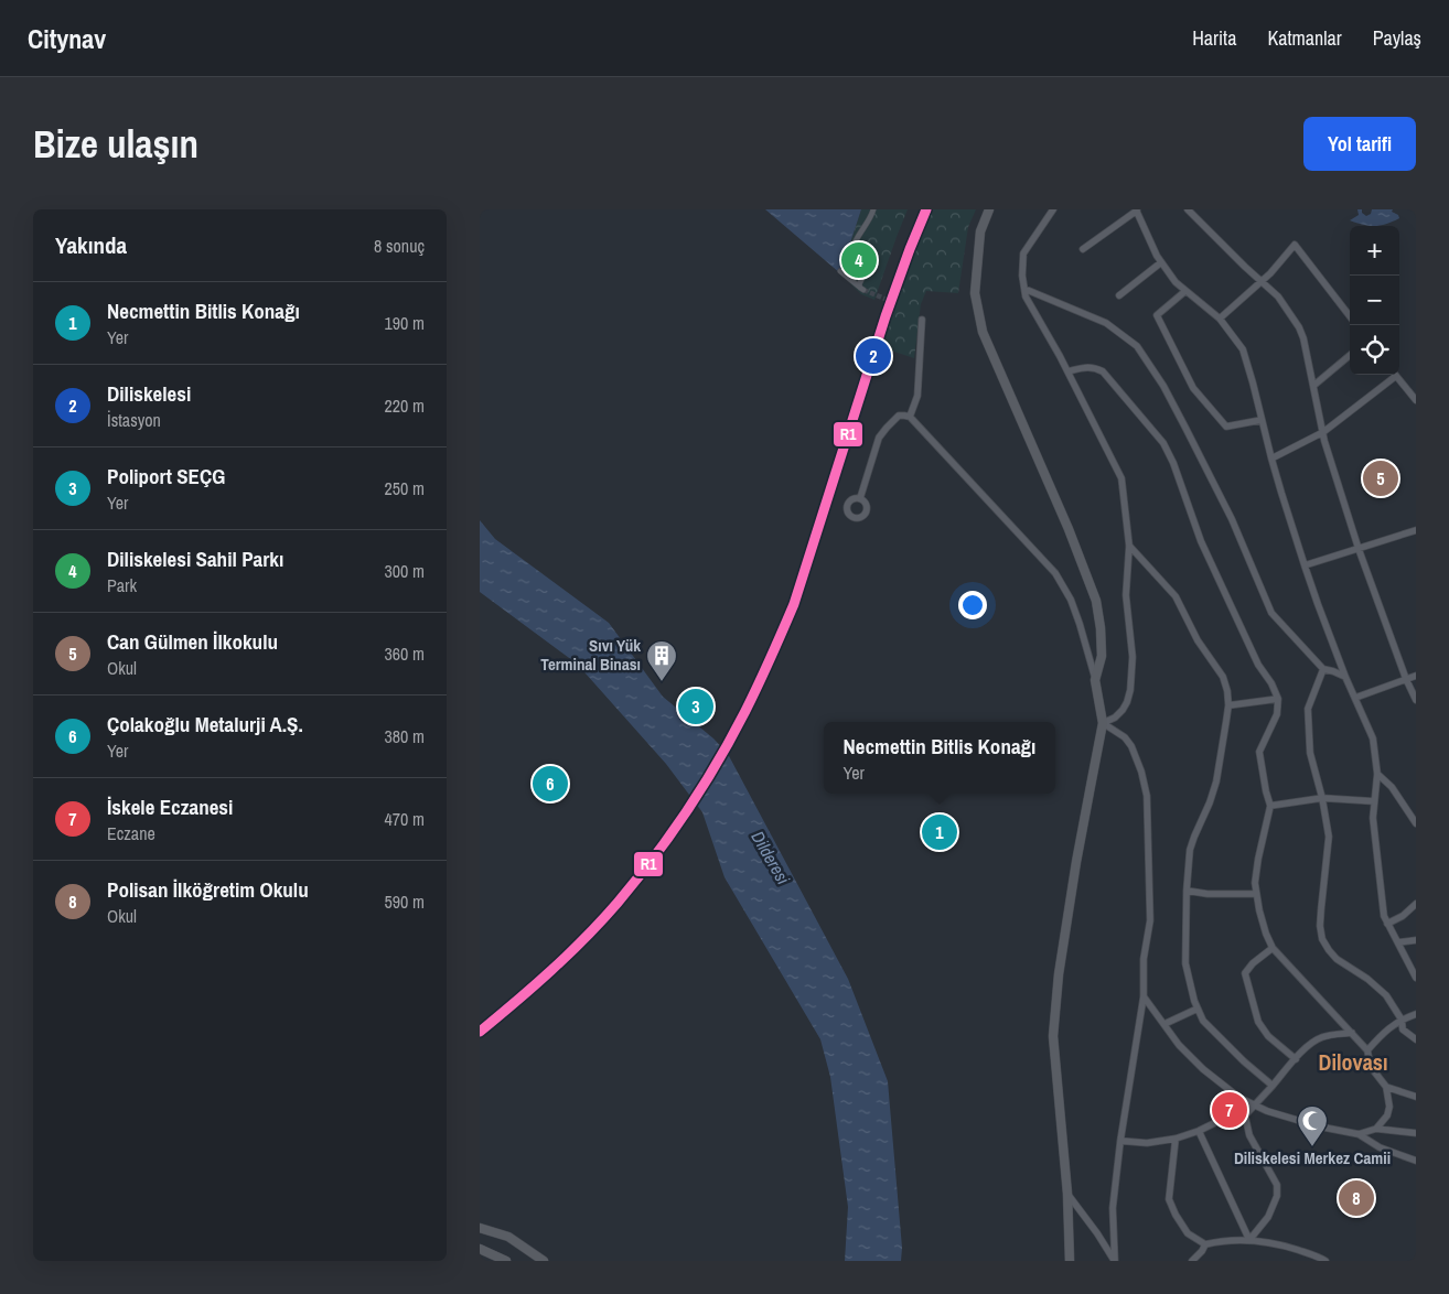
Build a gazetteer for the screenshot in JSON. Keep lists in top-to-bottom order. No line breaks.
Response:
{"districts":["Dilovası"],"water":["Dilderesi"],"places":{"building":["Sıvı Yük Terminal Binası"],"mosque":["Diliskelesi Merkez Camii"]},"lines":["transit line R1"],"page":{"header":"Citynav","nav":["Harita","Katmanlar","Paylaş"],"buttons":"Yol tarifi","title":"Bize ulaşın","heading":["Yakında","8 sonuç"],"map_buttons":["+","−"],"pins":["4","2","5","3","6","1","7","8"],"list":[{"mark":"1","name":"Necmettin Bitlis Konağı","note":"Yer","value":"190 m"},{"mark":"2","name":"Diliskelesi","note":"İstasyon","value":"220 m"},{"mark":"3","name":"Poliport SEÇG","note":"Yer","value":"250 m"},{"mark":"4","name":"Diliskelesi Sahil Parkı","note":"Park","value":"300 m"},{"mark":"5","name":"Can Gülmen İlkokulu","note":"Okul","value":"360 m"},{"mark":"6","name":"Çolakoğlu Metalurji A.Ş.","note":"Yer","value":"380 m"},{"mark":"7","name":"İskele Eczanesi","note":"Eczane","value":"470 m"},{"mark":"8","name":"Polisan İlköğretim Okulu","note":"Okul","value":"590 m"}],"popup":["Necmettin Bitlis Konağı","Yer"]}}
